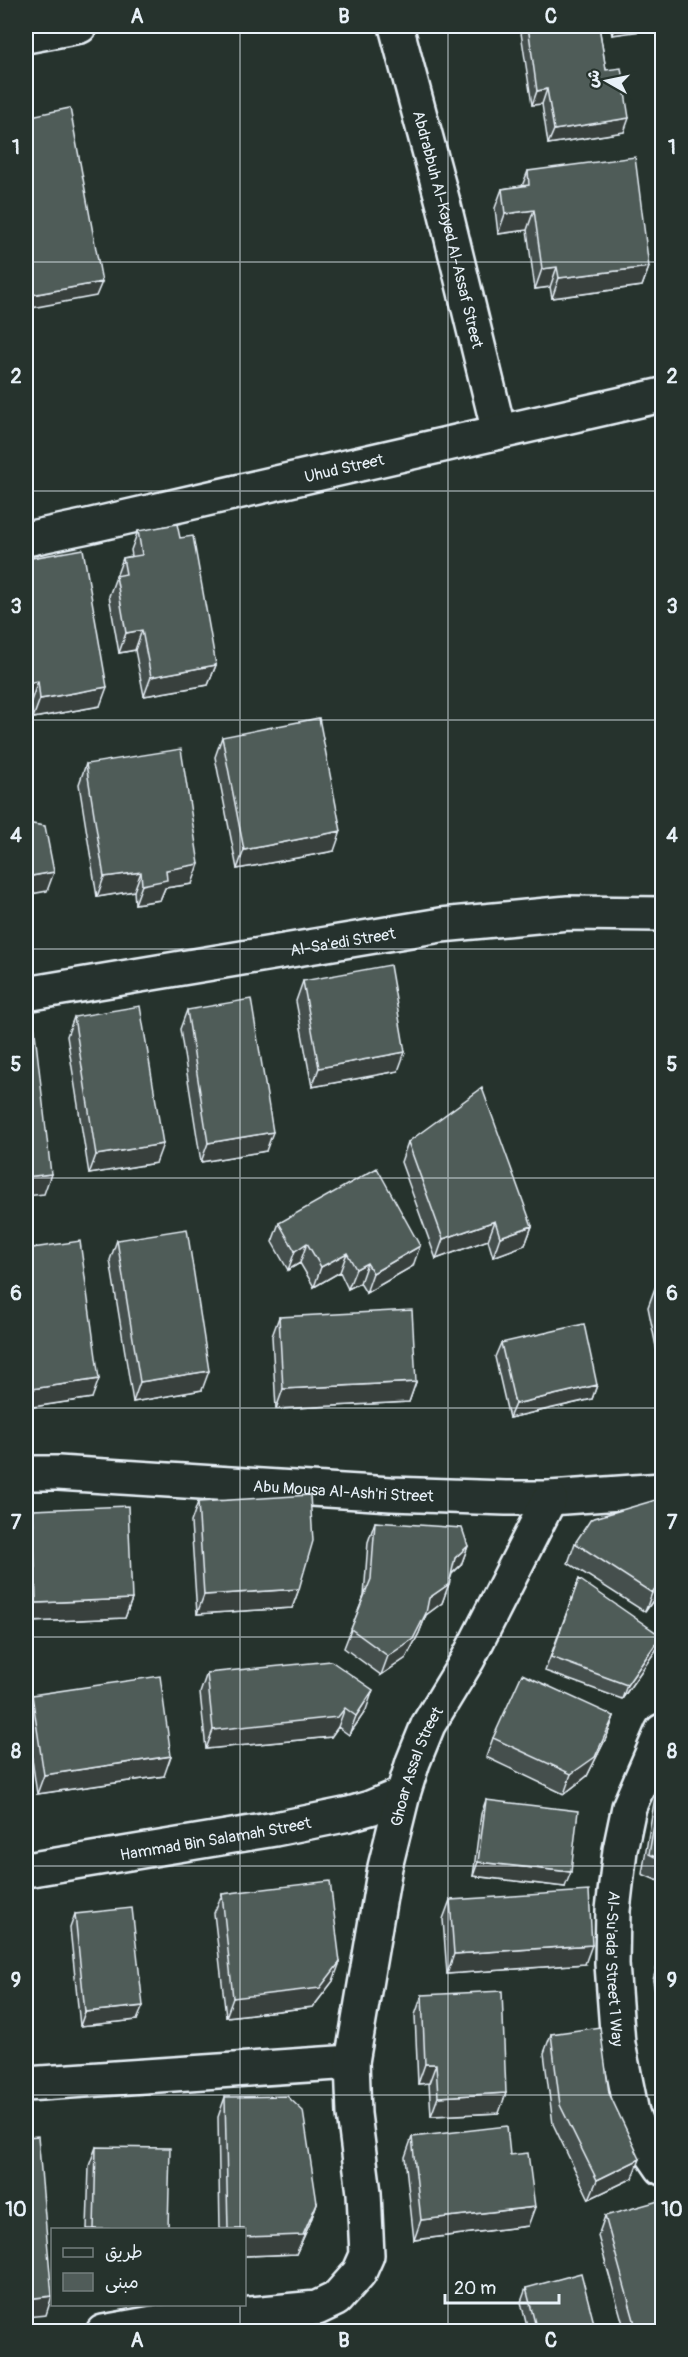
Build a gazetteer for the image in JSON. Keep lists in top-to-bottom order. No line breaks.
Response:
{"streets":{"street":["Abdrabbuh Al-Kayed Al-Assaf Street","Uhud Street","Al-Sa'edi Street","Abu Mousa Al-Ash'ri Street","Ghoar Assal Street","Hammad Bin Salamah Street","Al-Su'ada' Street 1 Way"]},"crossings":[["Abdrabbuh Al-Kayed Al-Assaf Street","Uhud Street"],["Abu Mousa Al-Ash'ri Street","Ghoar Assal Street"],["Ghoar Assal Street","Hammad Bin Salamah Street"]],"legend":["طريق","مبنى"],"scale_bar":"20 m","north":"left","grid":{"columns":["A","B","C"],"rows":["1","2","3","4","5","6","7","8","9","10"]}}
